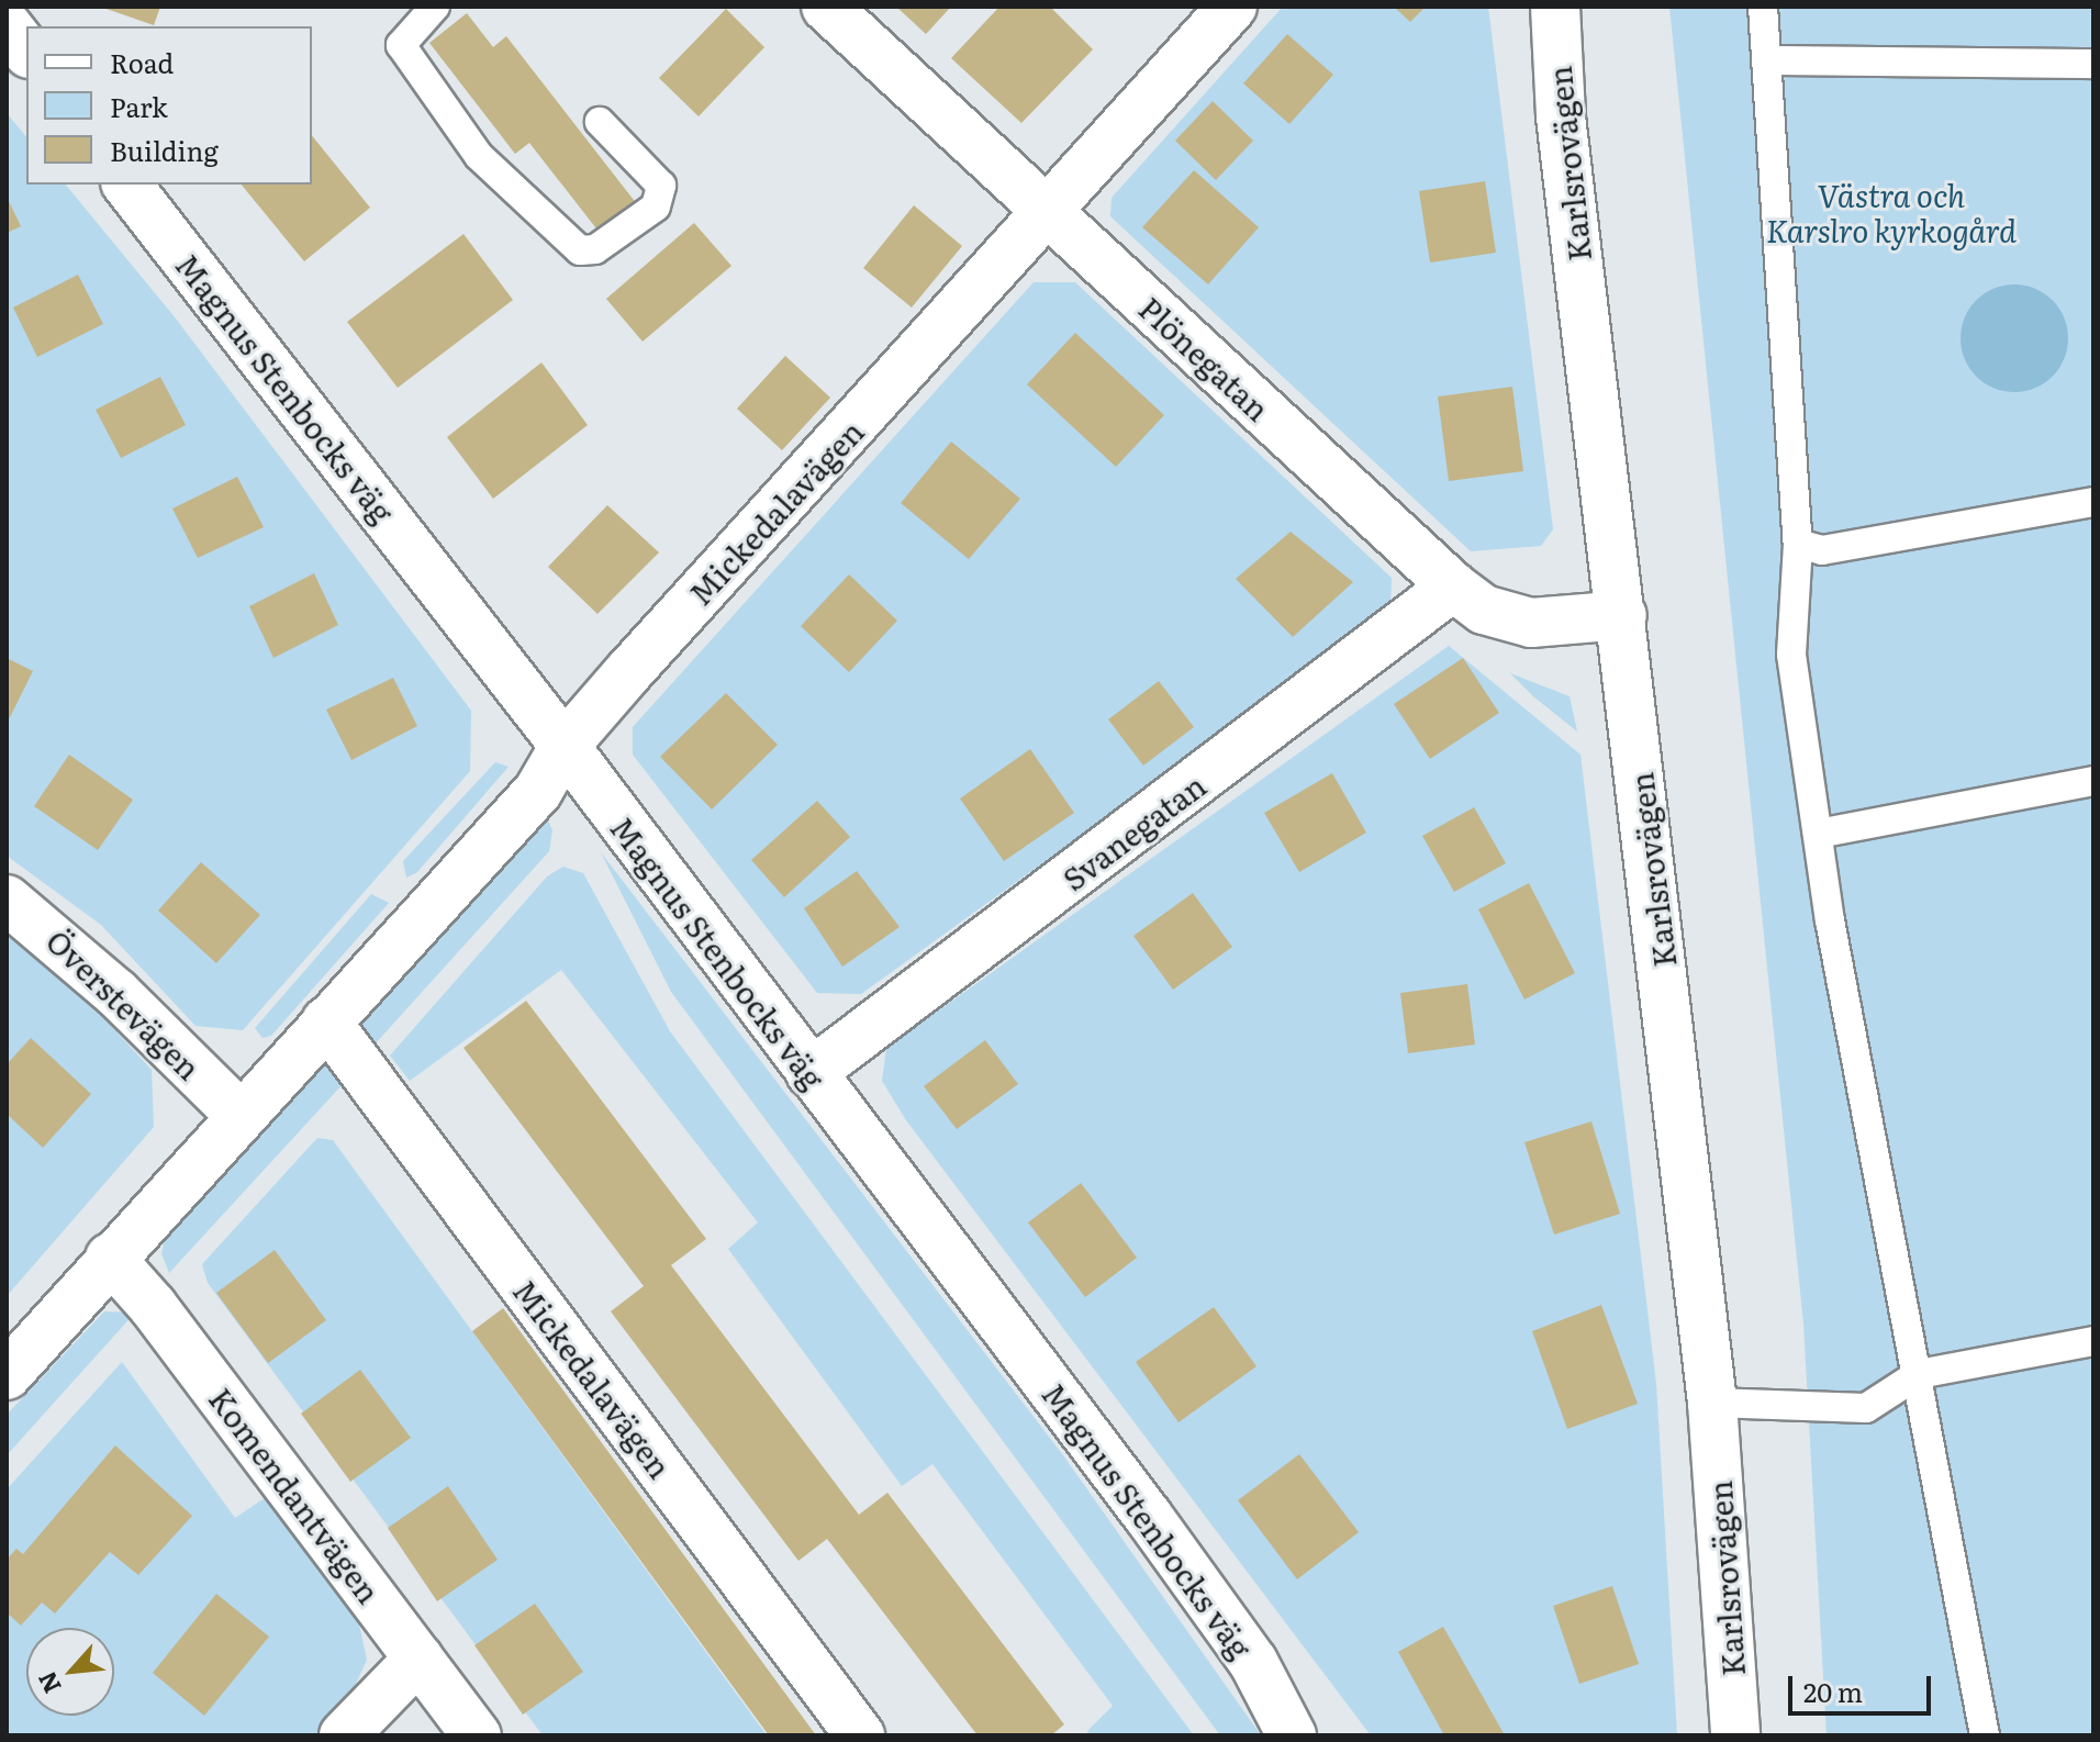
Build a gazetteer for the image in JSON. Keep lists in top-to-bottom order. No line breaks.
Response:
{"streets":{"street":["Karlsrovägen","Plönegatan","Magnus Stenbocks väg","Mickedalavägen","Svanegatan","Överstevägen","Komendantvägen"]},"crossings":[["Karlsrovägen","Plönegatan"],["Plönegatan","Mickedalavägen"],["Plönegatan","Svanegatan"],["Magnus Stenbocks väg","Mickedalavägen"],["Magnus Stenbocks väg","Svanegatan"],["Mickedalavägen","Överstevägen"],["Mickedalavägen","Komendantvägen"]],"parks":["Västra och Karslro kyrkogård"],"legend":["Road","Park","Building"],"scale_bar":"20 m","north":"bottom left"}
